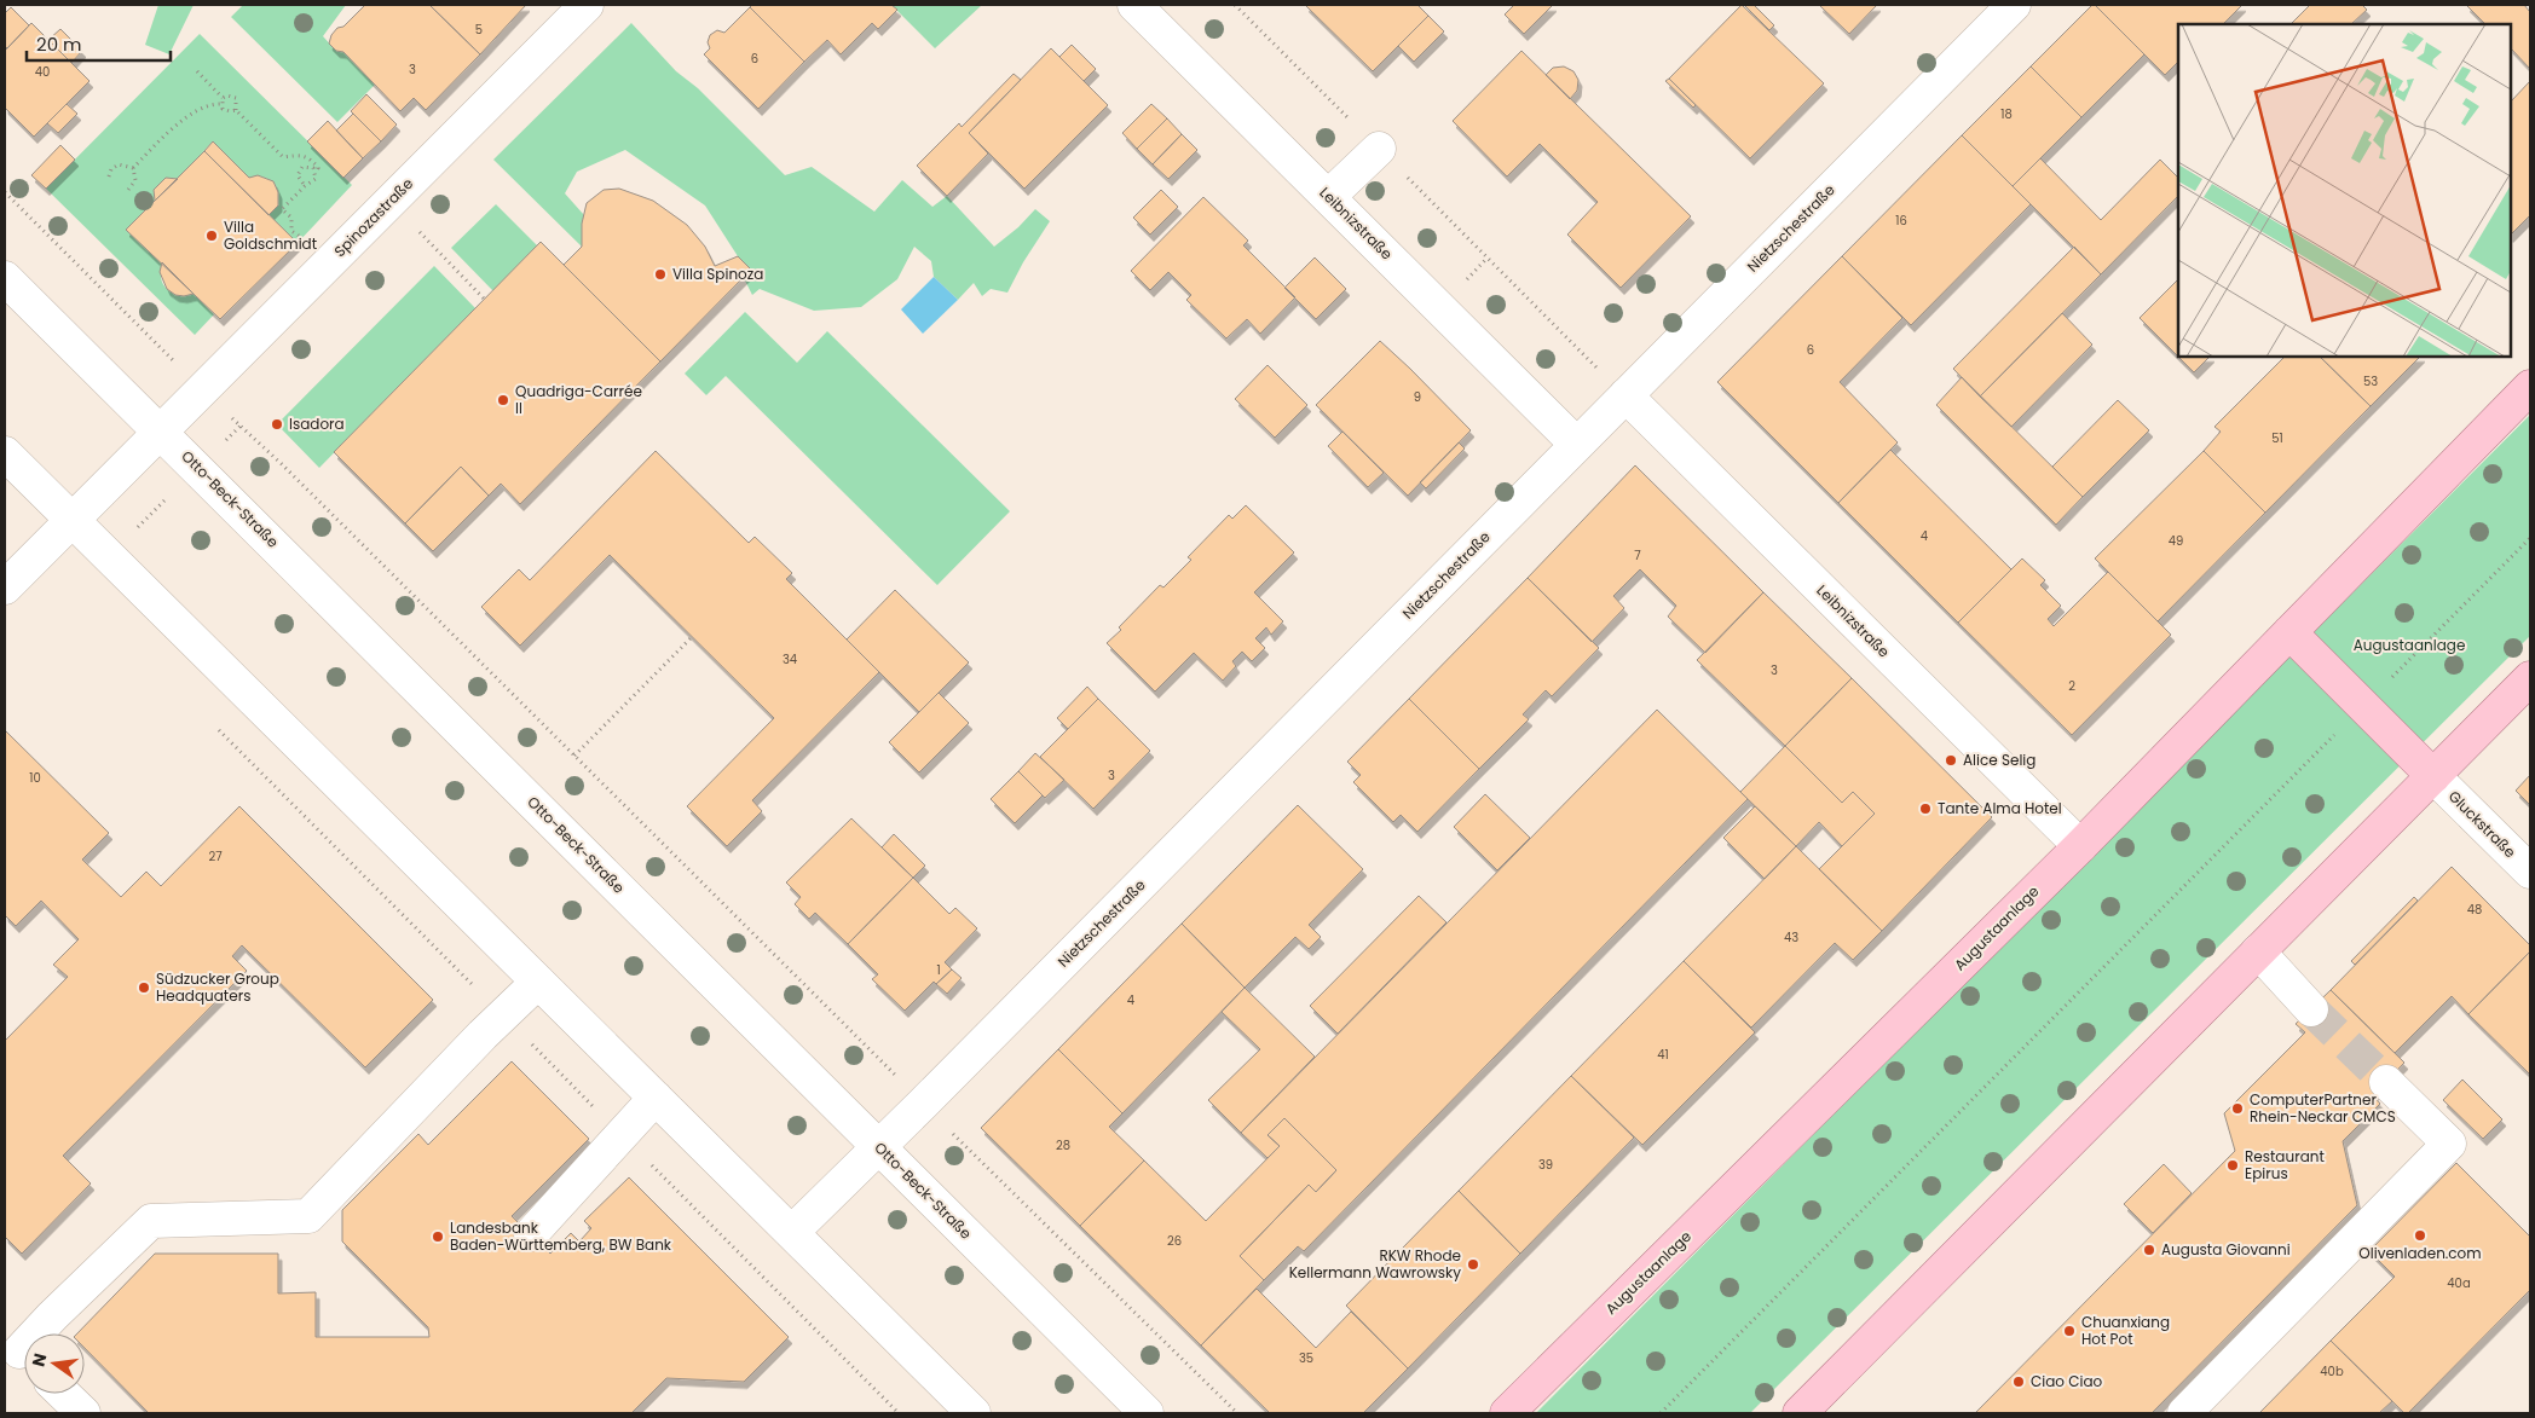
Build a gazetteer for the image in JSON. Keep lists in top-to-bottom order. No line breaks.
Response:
{"streets":{"main road":["Augustaanlage"],"street":["Spinozastraße","Leibnizstraße","Nietzschestraße","Otto-Beck-Straße","Gluckstraße"]},"crossings":[["Spinozastraße","Otto-Beck-Straße"],["Leibnizstraße","Nietzschestraße"],["Leibnizstraße","Augustaanlage"],["Nietzschestraße","Otto-Beck-Straße"]],"parks":["Augustaanlage"],"places":["Villa Goldschmidt","Villa Spinoza","Quadriga-Carrée II","Isadora","Alice Selig","Tante Alma Hotel","Südzucker Group Headquaters","ComputerPartner Rhein-Neckar CMCS","Restaurant Epirus","Olivenladen.com","Landesbank Baden-Württemberg, BW Bank","Augusta Giovanni","RKW Rhode Kellermann Wawrowsky","Chuanxiang Hot Pot","Ciao Ciao"],"house_numbers":["5","6","3","40","18","16","6","53","9","51","4","49","7","34","3","2","3","10","27","48","43","1","4","41","28","39","26","40a","35","40b"],"scale_bar":"20 m","north":"left"}
